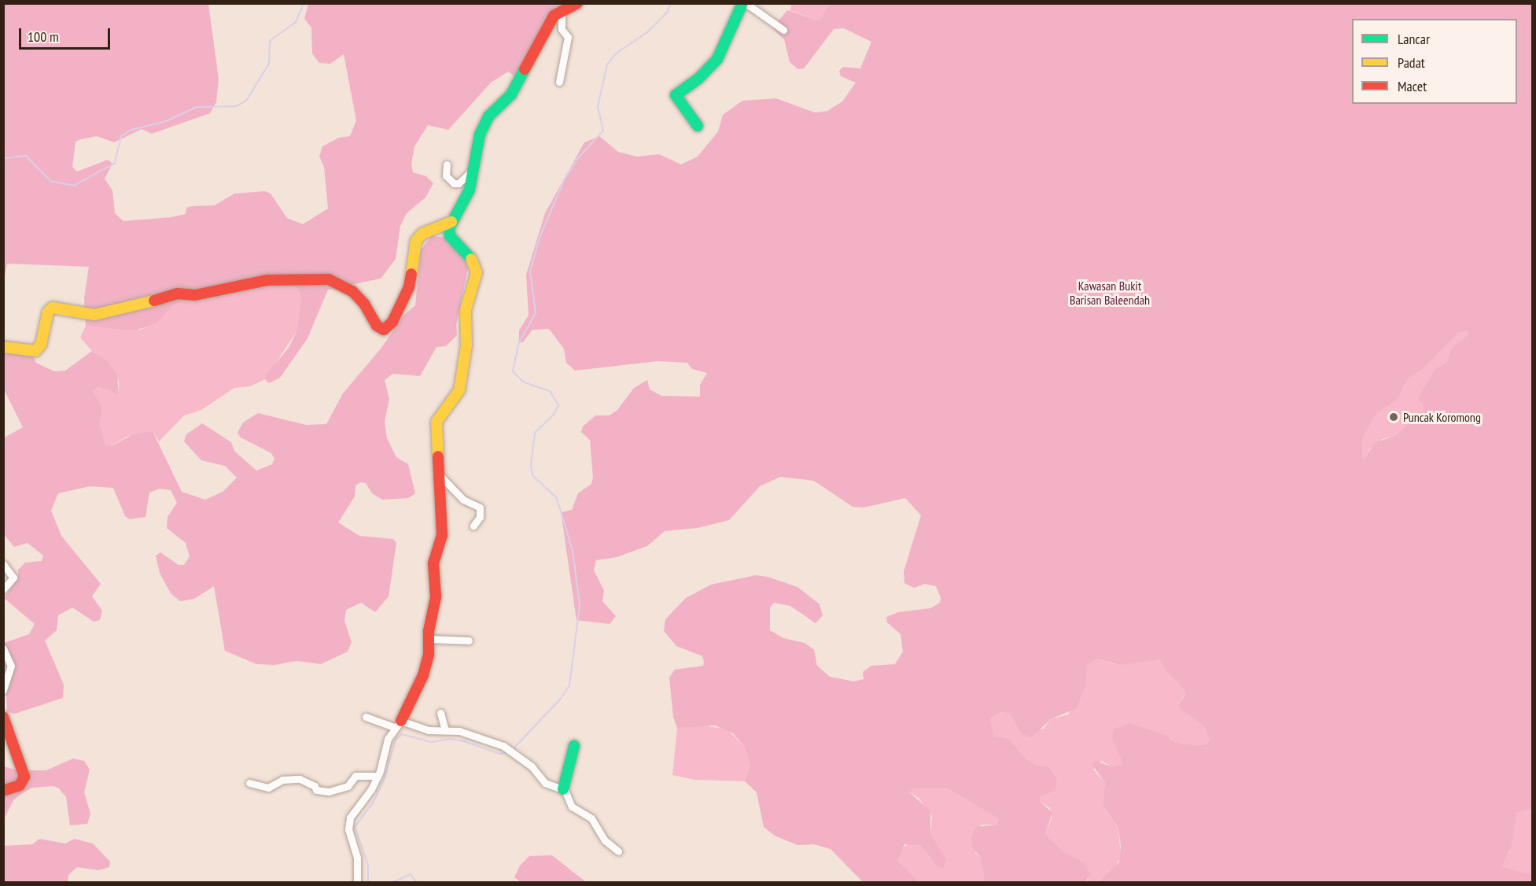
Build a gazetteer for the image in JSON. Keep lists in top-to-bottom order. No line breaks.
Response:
{"parks":["Kawasan Bukit Barisan Baleendah"],"places":["Puncak Koromong"],"legend":["Lancar","Padat","Macet"],"scale_bar":"100 m"}
